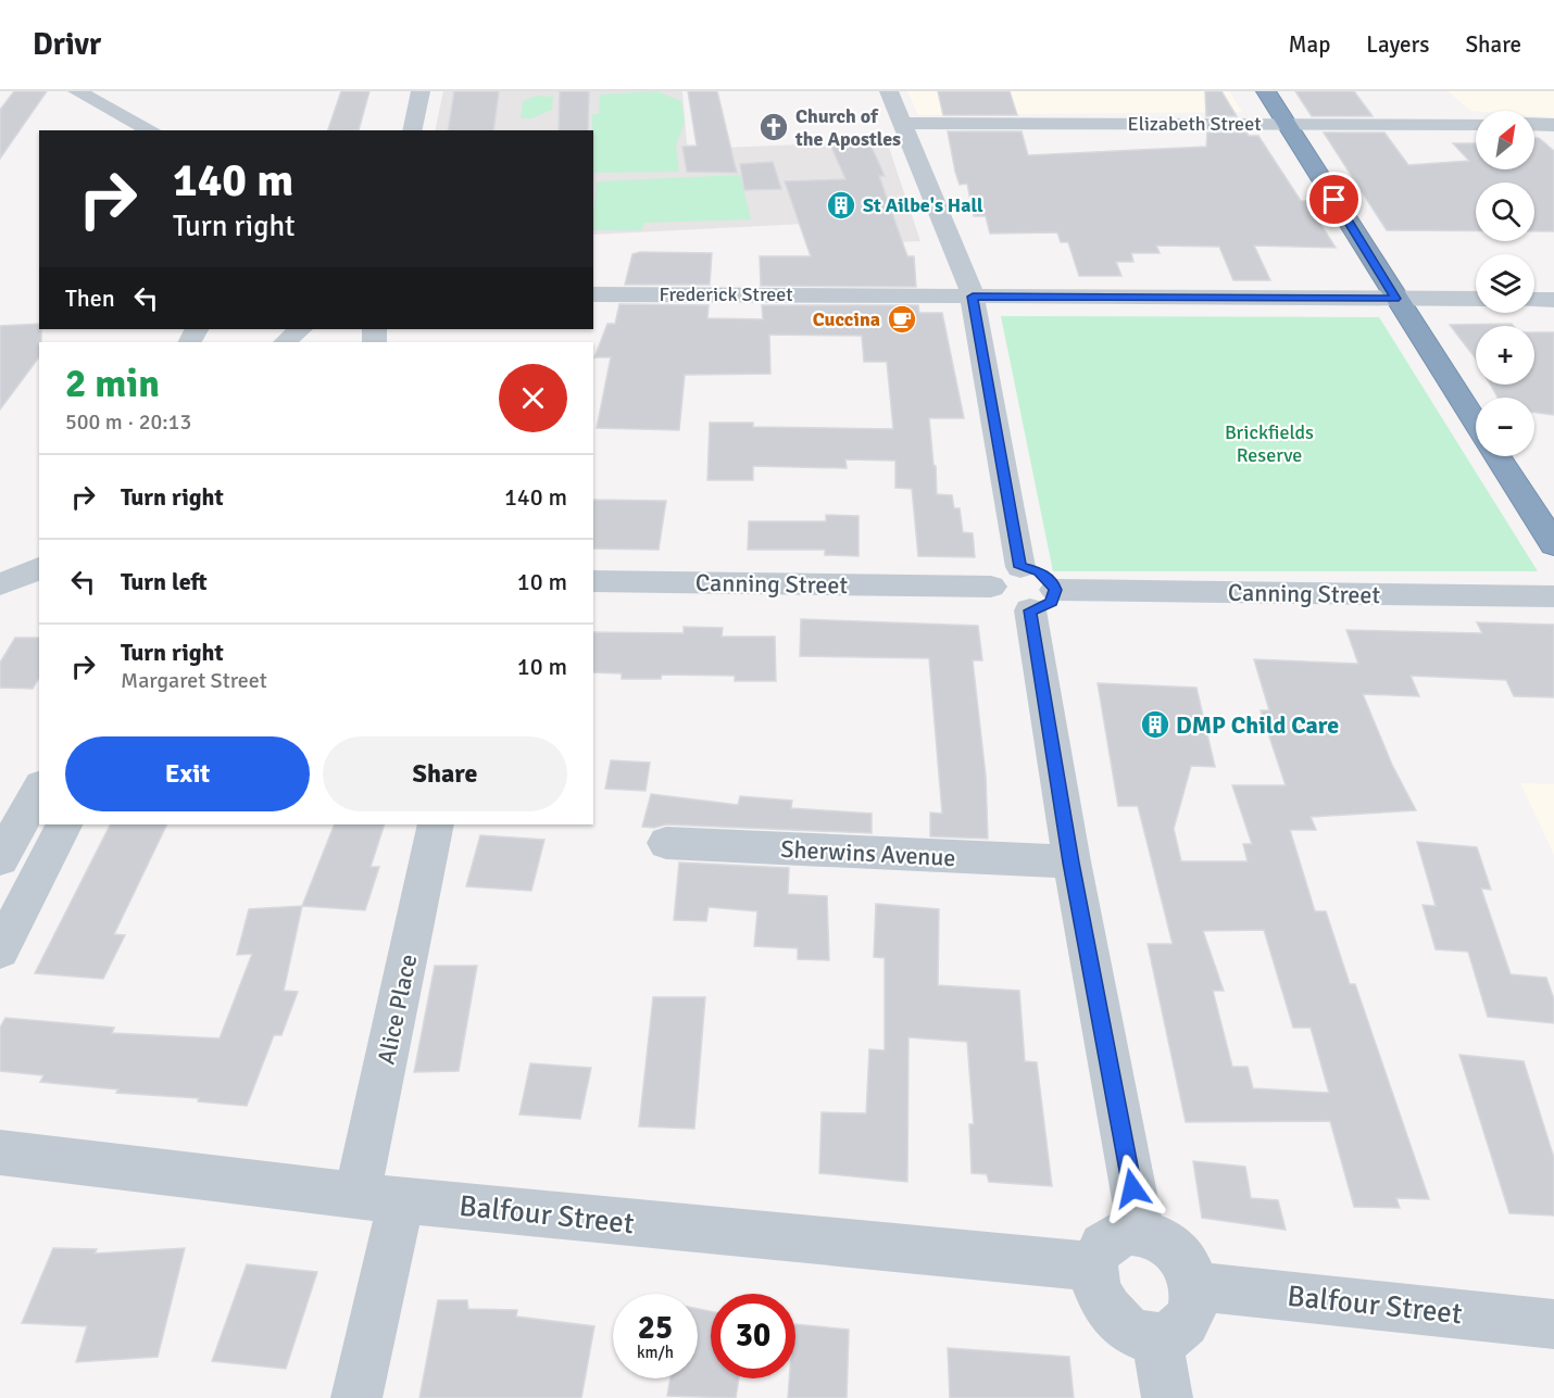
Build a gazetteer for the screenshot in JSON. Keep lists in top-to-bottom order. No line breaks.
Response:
{"streets":{"street":["Elizabeth Street","Frederick Street","Canning Street","Sherwins Avenue","Alice Place","Balfour Street"]},"crossings":[["Alice Place","Balfour Street"]],"parks":["Brickfields Reserve"],"places":{"church":["Church of the Apostles"],"building":["St Ailbe's Hall","DMP Child Care"],"cafe":["Cuccina"]},"north":"top right","page":{"header":"Drivr","nav":["Map","Layers","Share"],"map_buttons":["+","−"],"turn":["140 m","Turn right"],"then":"Then","heading":["2 min","500 m · 20:13"],"list":[{"name":"Turn right","value":"140 m"},{"name":"Turn left","value":"10 m"},{"name":"Turn right","note":"Margaret Street","value":"10 m"}],"buttons":["Exit","Share"],"speed":"25 km/h","limit":"30"}}
